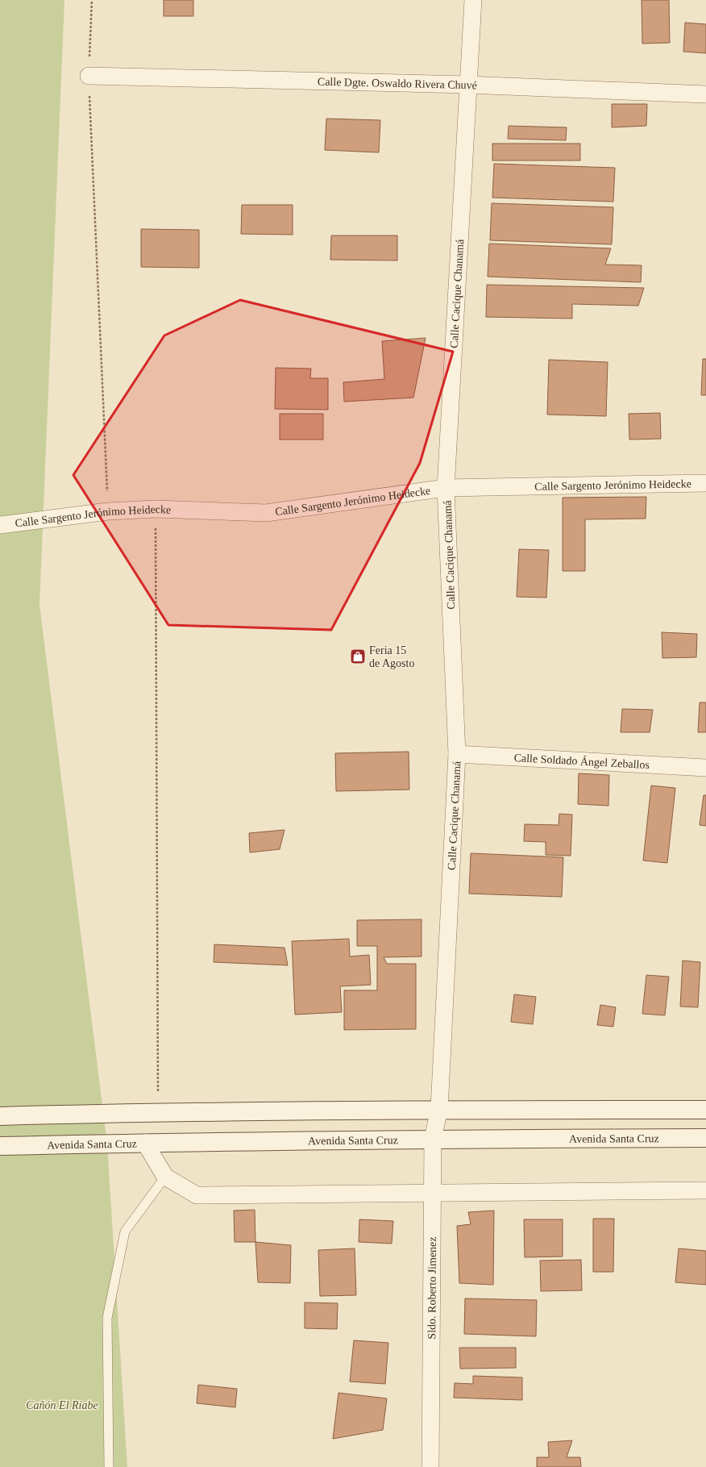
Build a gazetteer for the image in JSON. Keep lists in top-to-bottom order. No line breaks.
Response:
{"streets":{"main road":["Avenida Santa Cruz"],"street":["Calle Dgte. Oswaldo Rivera Chuvé","Calle Cacique Chanamá","Calle Sargento Jerónimo Heidecke","Calle Soldado Ángel Zeballos","Sldo. Roberto Jimenez"]},"crossings":[["Calle Dgte. Oswaldo Rivera Chuvé","Calle Cacique Chanamá"],["Calle Cacique Chanamá","Calle Sargento Jerónimo Heidecke"],["Calle Cacique Chanamá","Calle Soldado Ángel Zeballos"],["Calle Cacique Chanamá","Sldo. Roberto Jimenez"],["Avenida Santa Cruz","Sldo. Roberto Jimenez"]],"parks":["Cañón El Riabe"],"places":{"shop":["Feria 15 de Agosto"]}}
